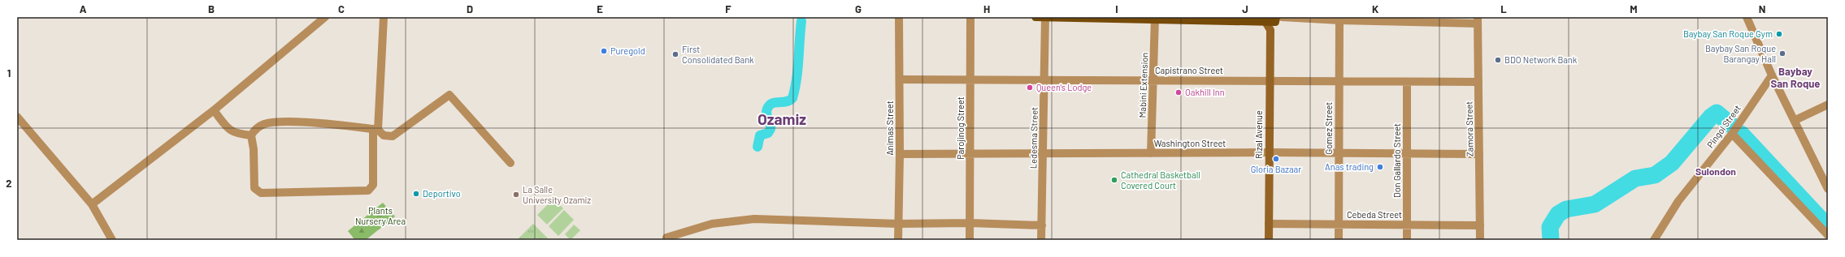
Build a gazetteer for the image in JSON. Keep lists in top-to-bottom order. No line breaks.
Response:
{"streets":{"main road":["Rizal Avenue"],"street":["Capistrano Street","Mabini Extension","Pingol Street","Animas Street","Parojinog Street","Gomez Street","Zamora Street","Ledesma Street","Washington Street","Don Gallardo Street","Cebeda Street"]},"crossings":[["Capistrano Street","Mabini Extension"],["Capistrano Street","Animas Street"],["Capistrano Street","Parojinog Street"],["Capistrano Street","Gomez Street"],["Capistrano Street","Zamora Street"],["Capistrano Street","Rizal Avenue"],["Capistrano Street","Ledesma Street"],["Capistrano Street","Don Gallardo Street"],["Mabini Extension","Washington Street"],["Animas Street","Washington Street"],["Parojinog Street","Washington Street"],["Gomez Street","Washington Street"],["Gomez Street","Cebeda Street"],["Zamora Street","Washington Street"],["Zamora Street","Cebeda Street"],["Rizal Avenue","Washington Street"],["Rizal Avenue","Cebeda Street"],["Ledesma Street","Washington Street"],["Washington Street","Don Gallardo Street"],["Don Gallardo Street","Cebeda Street"]],"districts":["Baybay San Roque","Ozamiz","Sulondon"],"parks":["Plants Nursery Area"],"places":["Baybay San Roque Gym","Puregold","Baybay San Roque Barangay Hall","First Consolidated Bank","BDO Network Bank","Queen's Lodge","Oakhill Inn","Gloria Bazaar","Anas trading","Cathedral Basketball Covered Court","Deportivo","La Salle University Ozamiz"],"grid":{"columns":["A","B","C","D","E","F","G","H","I","J","K","L","M","N"],"rows":["1","2"]}}
